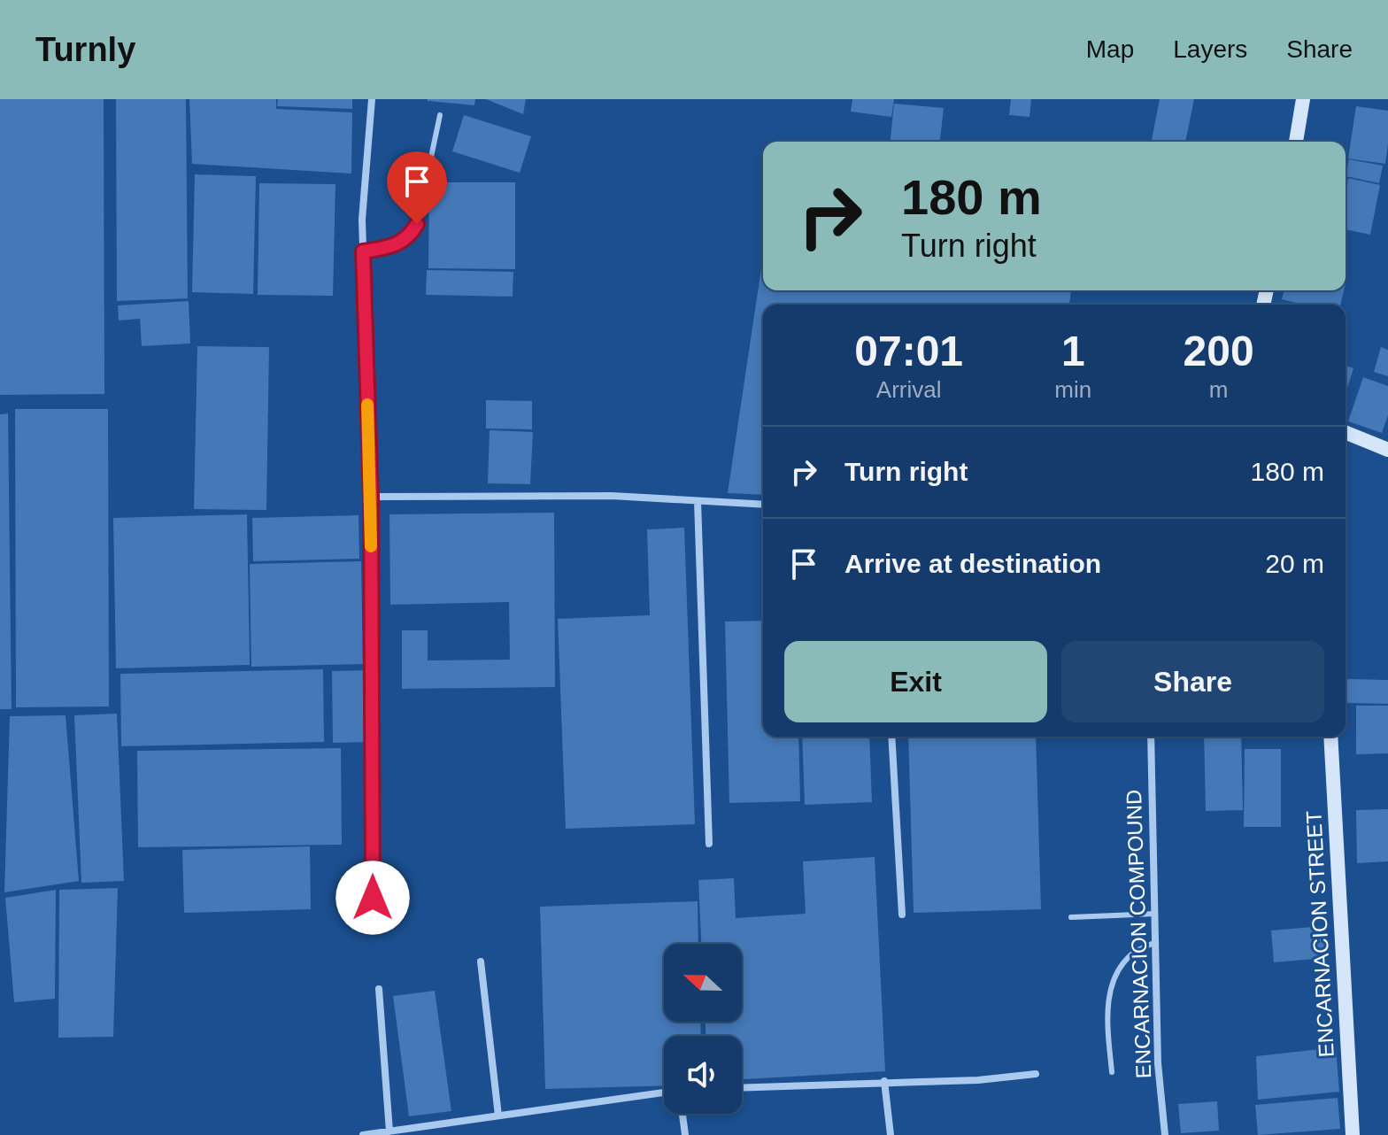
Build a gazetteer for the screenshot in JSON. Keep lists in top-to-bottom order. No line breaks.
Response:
{"streets":{"street":["ENCARNACION COMPOUND","ENCARNACION STREET"]},"north":"left","page":{"header":"Turnly","nav":["Map","Layers","Share"],"turn":["180 m","Turn right"],"eta":["07:01","Arrival","1","min","200","m"],"list":[{"name":"Turn right","value":"180 m"},{"name":"Arrive at destination","value":"20 m"}],"buttons":["Exit","Share"]}}
